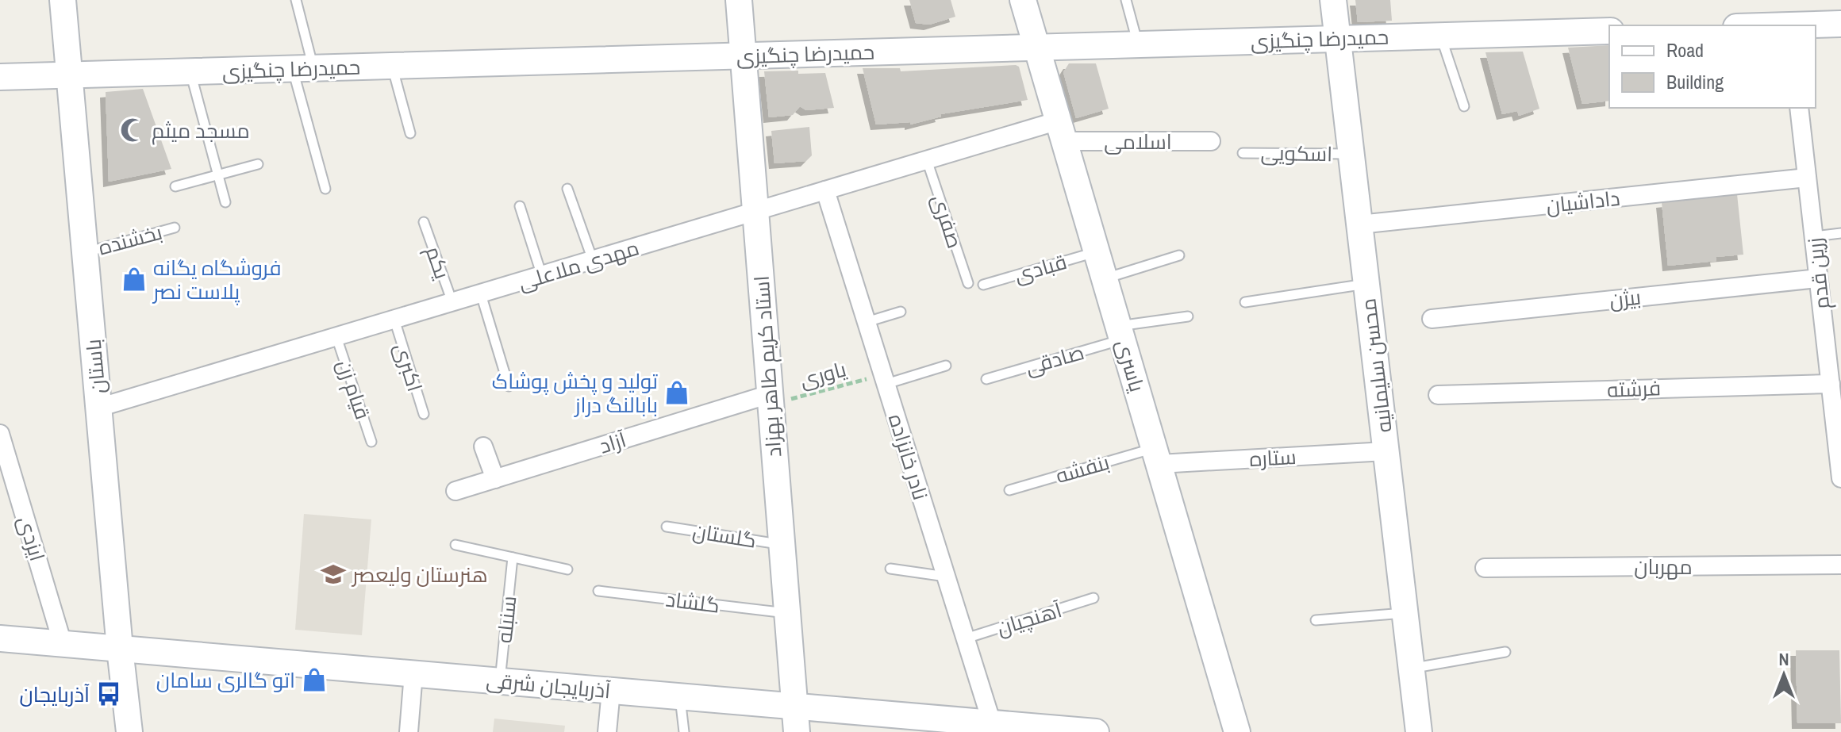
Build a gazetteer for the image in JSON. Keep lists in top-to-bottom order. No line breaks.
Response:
{"streets":{"street":["حمیدرضا چنگیزی","اسلامی","داداشیان","مهدی ملاعلی","زرین قدم","بیژن","یاسری","محسن سلیمانیه","باستان","استاد کریم طاهر بهزاد","فرشته","آزاد","نادر خانزاده","ستاره","ایزدی","مهربان","آذربایجان شرقی"],"lane":["اسکویی","صفری","بخشنده","یکم","قبادی","صادقی","اکبری","قیام زن","بنفشه","گلستان","گلشاد","آهنچیان","سنبله"],"path":["یاوری"]},"crossings":[["حمیدرضا چنگیزی","یاسری"],["حمیدرضا چنگیزی","محسن سلیمانیه"],["حمیدرضا چنگیزی","باستان"],["حمیدرضا چنگیزی","استاد کریم طاهر بهزاد"],["اسلامی","مهدی ملاعلی"],["اسلامی","یاسری"],["اسکویی","محسن سلیمانیه"],["داداشیان","زرین قدم"],["داداشیان","محسن سلیمانیه"],["صفری","مهدی ملاعلی"],["بخشنده","باستان"],["یکم","مهدی ملاعلی"],["مهدی ملاعلی","یاسری"],["مهدی ملاعلی","باستان"],["مهدی ملاعلی","استاد کریم طاهر بهزاد"],["مهدی ملاعلی","اکبری"],["مهدی ملاعلی","قیام زن"],["مهدی ملاعلی","نادر خانزاده"],["قبادی","یاسری"],["زرین قدم","بیژن"],["زرین قدم","فرشته"],["صادقی","یاسری"],["یاسری","ستاره"],["یاسری","بنفشه"],["محسن سلیمانیه","ستاره"],["باستان","آذربایجان شرقی"],["استاد کریم طاهر بهزاد","یاوری"],["استاد کریم طاهر بهزاد","آزاد"],["استاد کریم طاهر بهزاد","گلستان"],["استاد کریم طاهر بهزاد","گلشاد"],["استاد کریم طاهر بهزاد","آذربایجان شرقی"],["یاوری","آزاد"],["یاوری","نادر خانزاده"],["نادر خانزاده","آهنچیان"],["نادر خانزاده","آذربایجان شرقی"],["ستاره","بنفشه"],["ایزدی","آذربایجان شرقی"],["سنبله","آذربایجان شرقی"]],"places":{"mosque":["مسجد میثم"],"shop":["فروشگاه یگانه پلاست نصر","تولید و پخش پوشاک بابالنگ دراز","اتو گالری سامان"],"school or university":["هنرستان ولیعصر"],"bus stop":["آذربایجان"]},"legend":["Road","Building"],"north":"top"}
